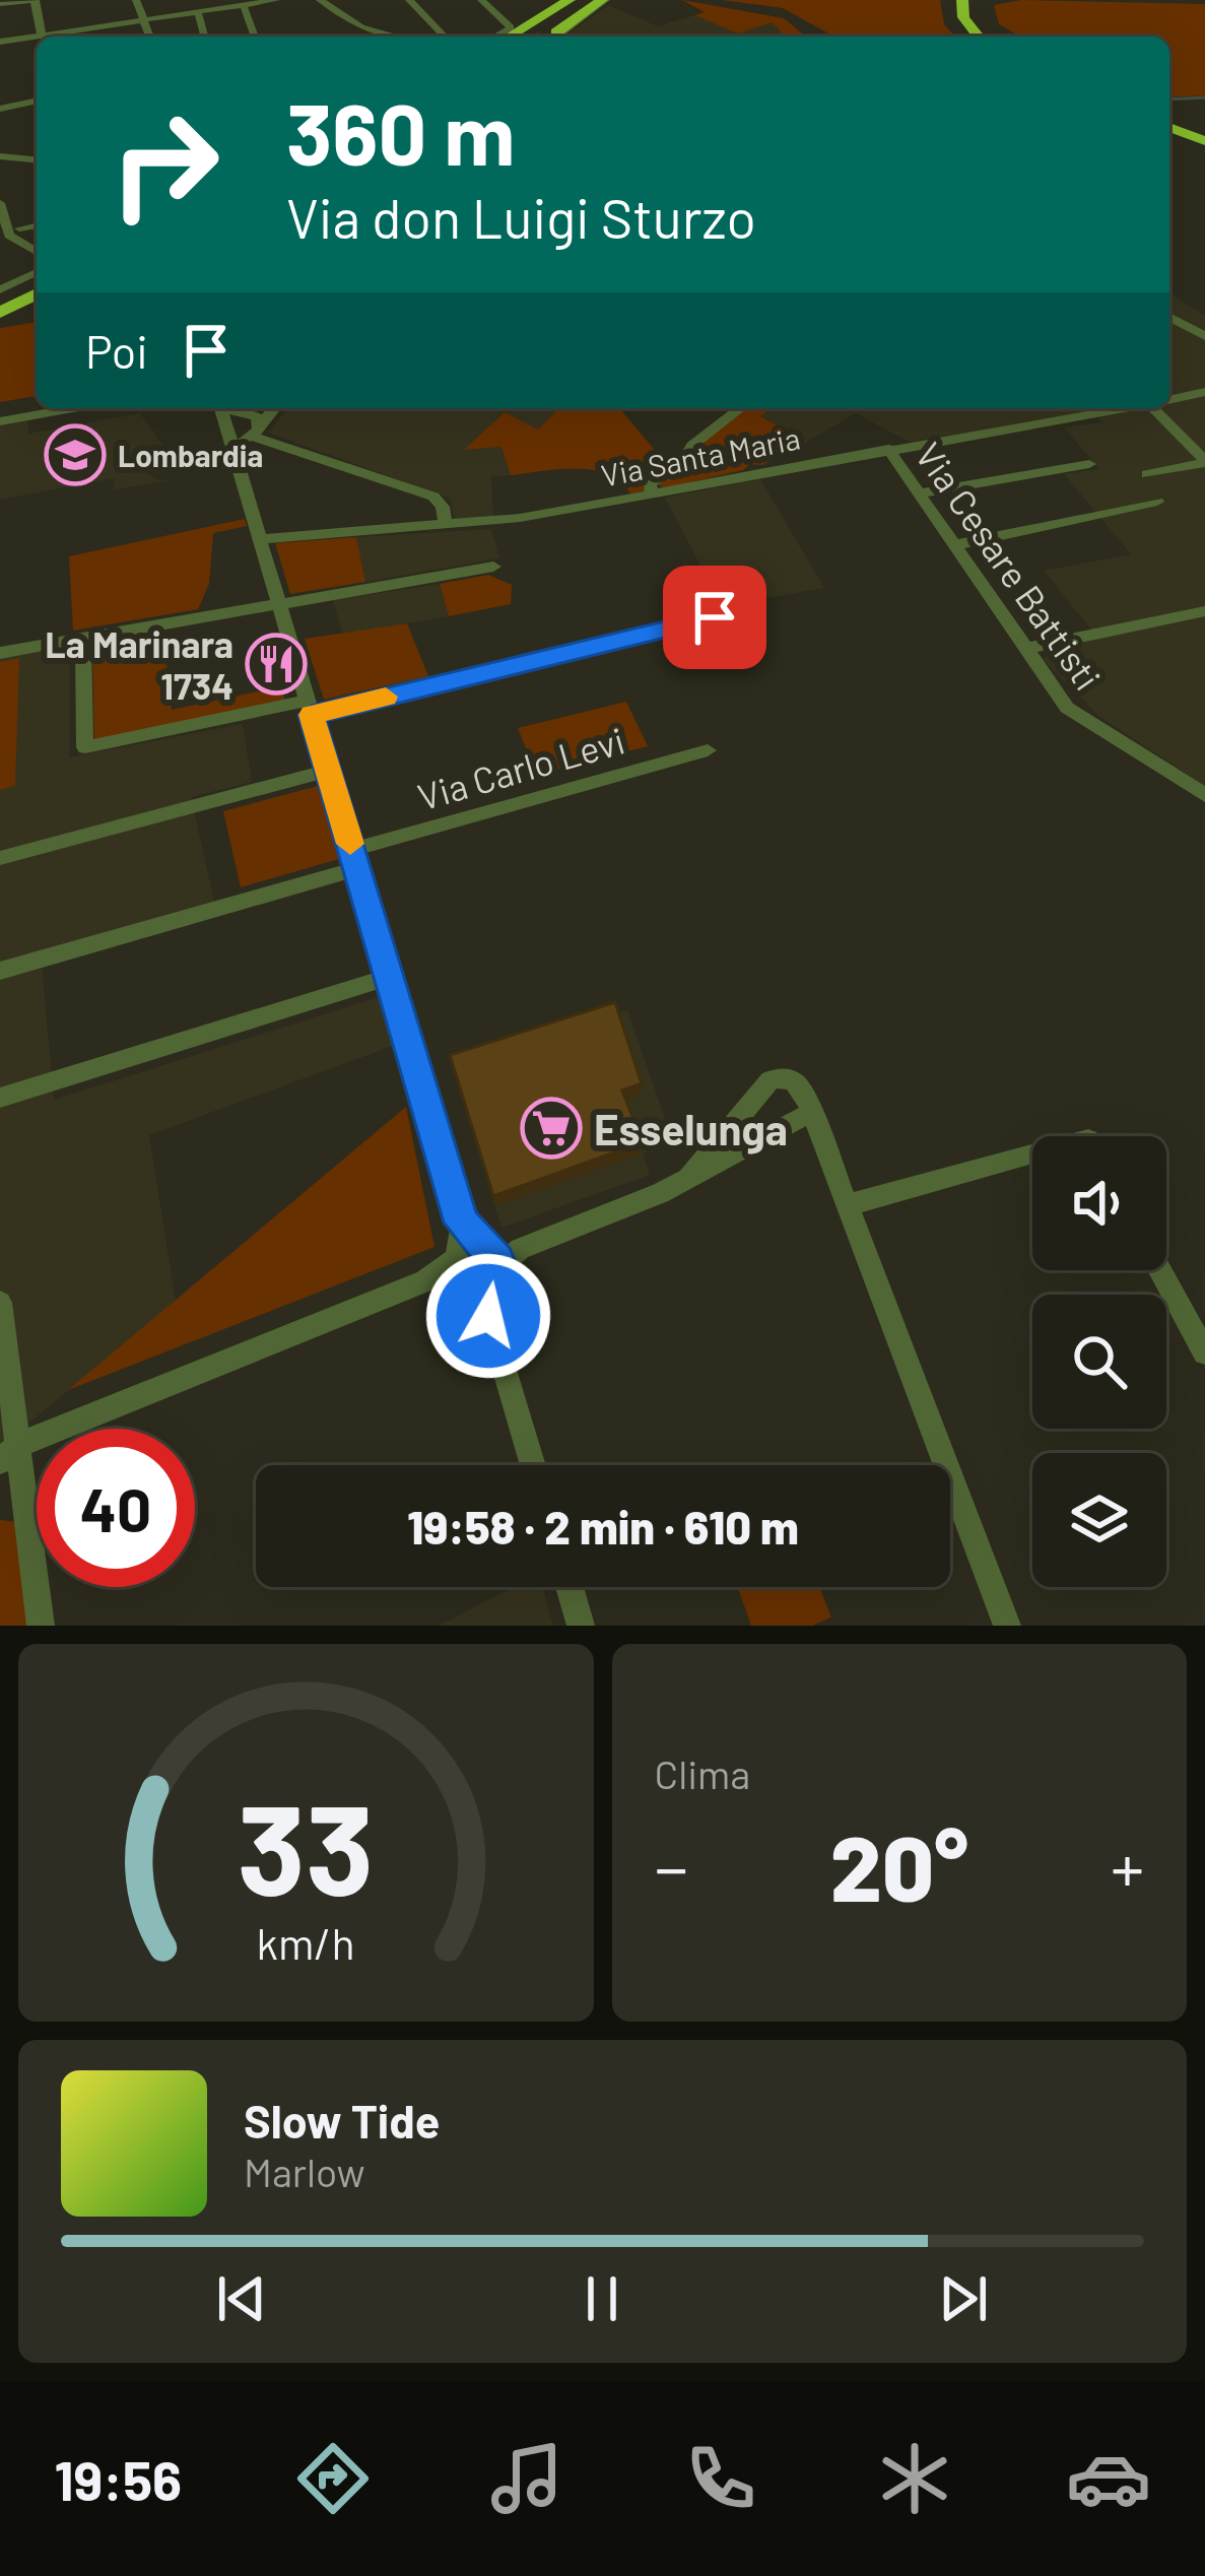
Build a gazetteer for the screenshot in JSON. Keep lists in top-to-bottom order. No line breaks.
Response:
{"streets":{"street":["Via Santa Maria","Via Cesare Battisti","Via Carlo Levi"]},"crossings":[["Via Santa Maria","Via Cesare Battisti"]],"places":{"school or university":["Lombardia"],"restaurant":["La Marinara 1734"],"supermarket":["Esselunga"]},"page":{"turn":["360 m","Via don Luigi Sturzo"],"then":"Poi","limit":"40","trip":"19:58 · 2 min · 610 m","tile":"Clima","heat":["−","20°","+"],"song":["Slow Tide","Marlow"],"tabs":"19:56","gauge":["33","km/h"]}}
